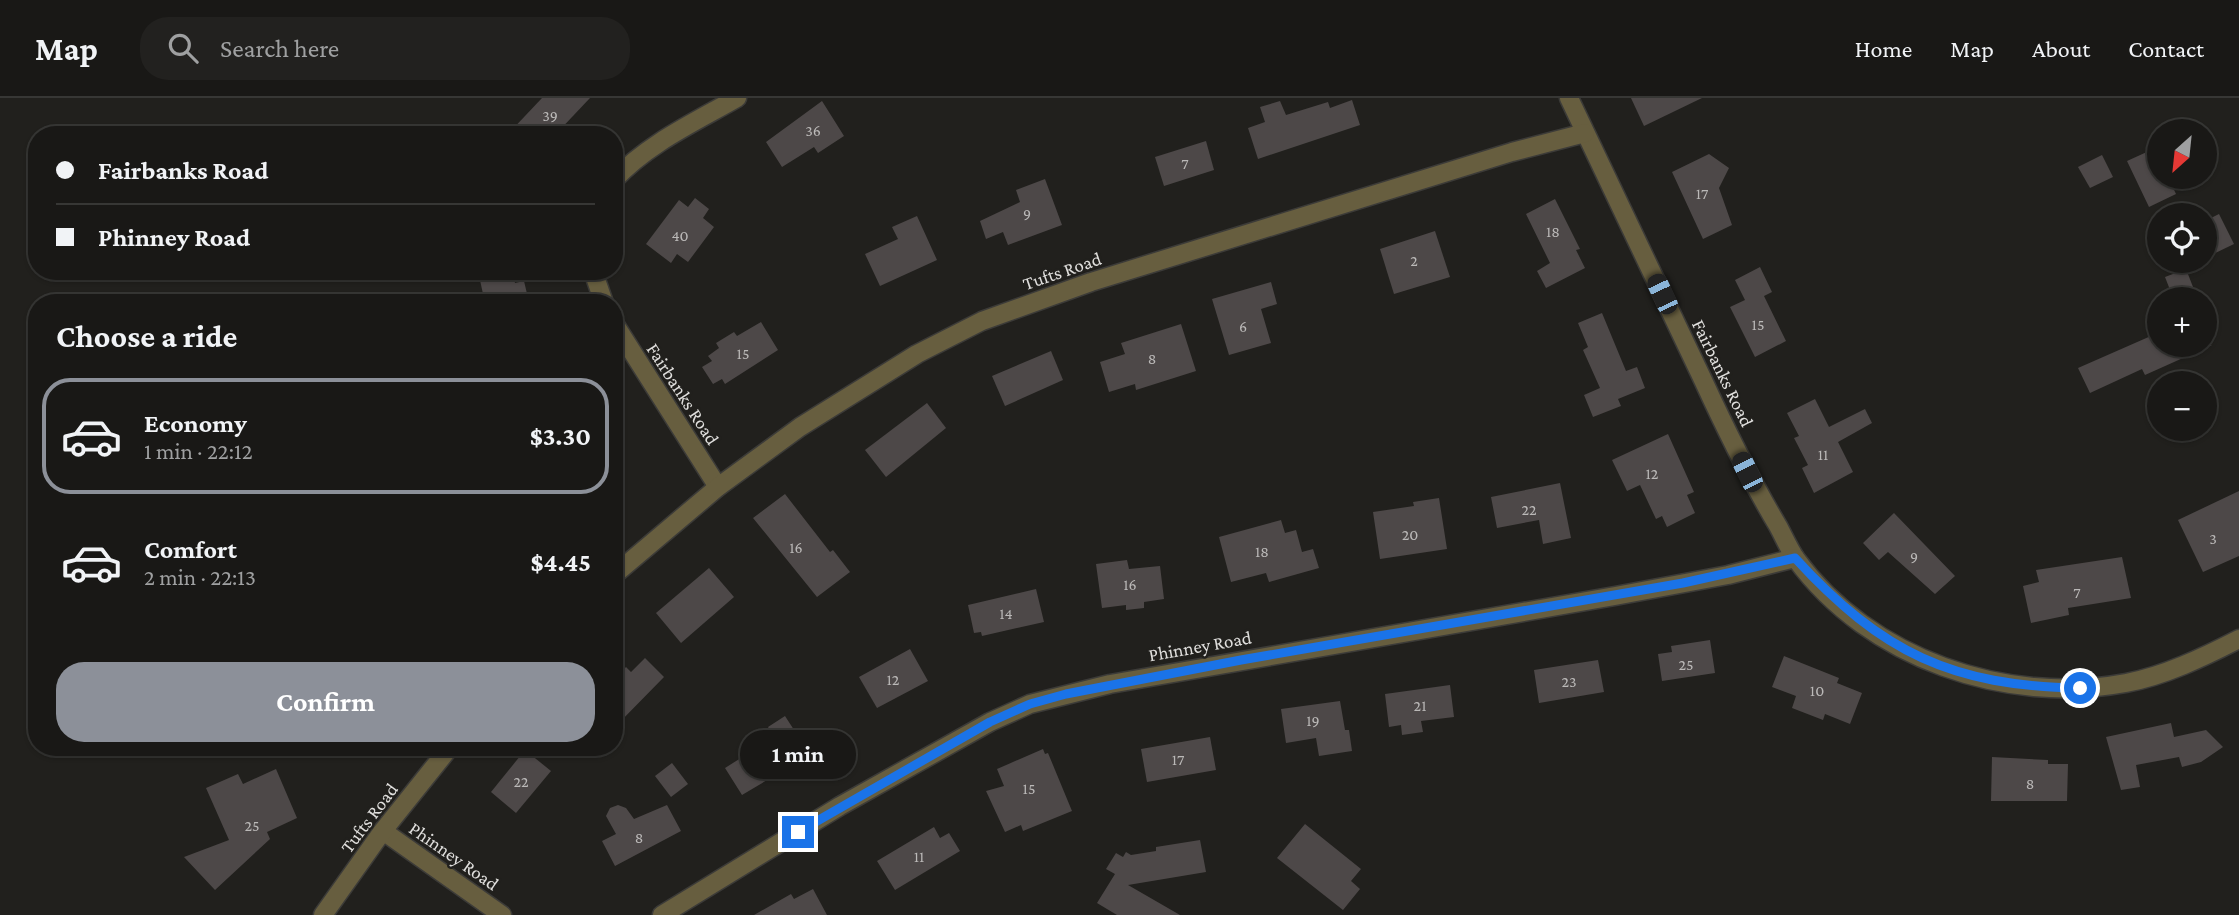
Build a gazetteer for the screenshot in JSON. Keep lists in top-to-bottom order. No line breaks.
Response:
{"streets":{"street":["Tufts Road","Fairbanks Road","Phinney Road"]},"crossings":[["Tufts Road","Fairbanks Road"],["Tufts Road","Phinney Road"],["Fairbanks Road","Phinney Road"]],"house_numbers":["39","36","7","17","9","18","40","2","15","6","15","8","11","12","22","20","3","16","18","9","16","7","14","25","12","23","10","21","19","17","22","8","15","25","8","11"],"north":"bottom left","page":{"header":"Map","search":"Search here","nav":["Home","Map","About","Contact"],"map_buttons":["+","−"],"banner":["Fairbanks Road","Phinney Road"],"heading":"Choose a ride","list":[{"name":"Economy","note":"1 min · 22:12","value":"$3.30"},{"name":"Comfort","note":"2 min · 22:13","value":"$4.45"}],"buttons":"Confirm","bubble":"1 min"}}
